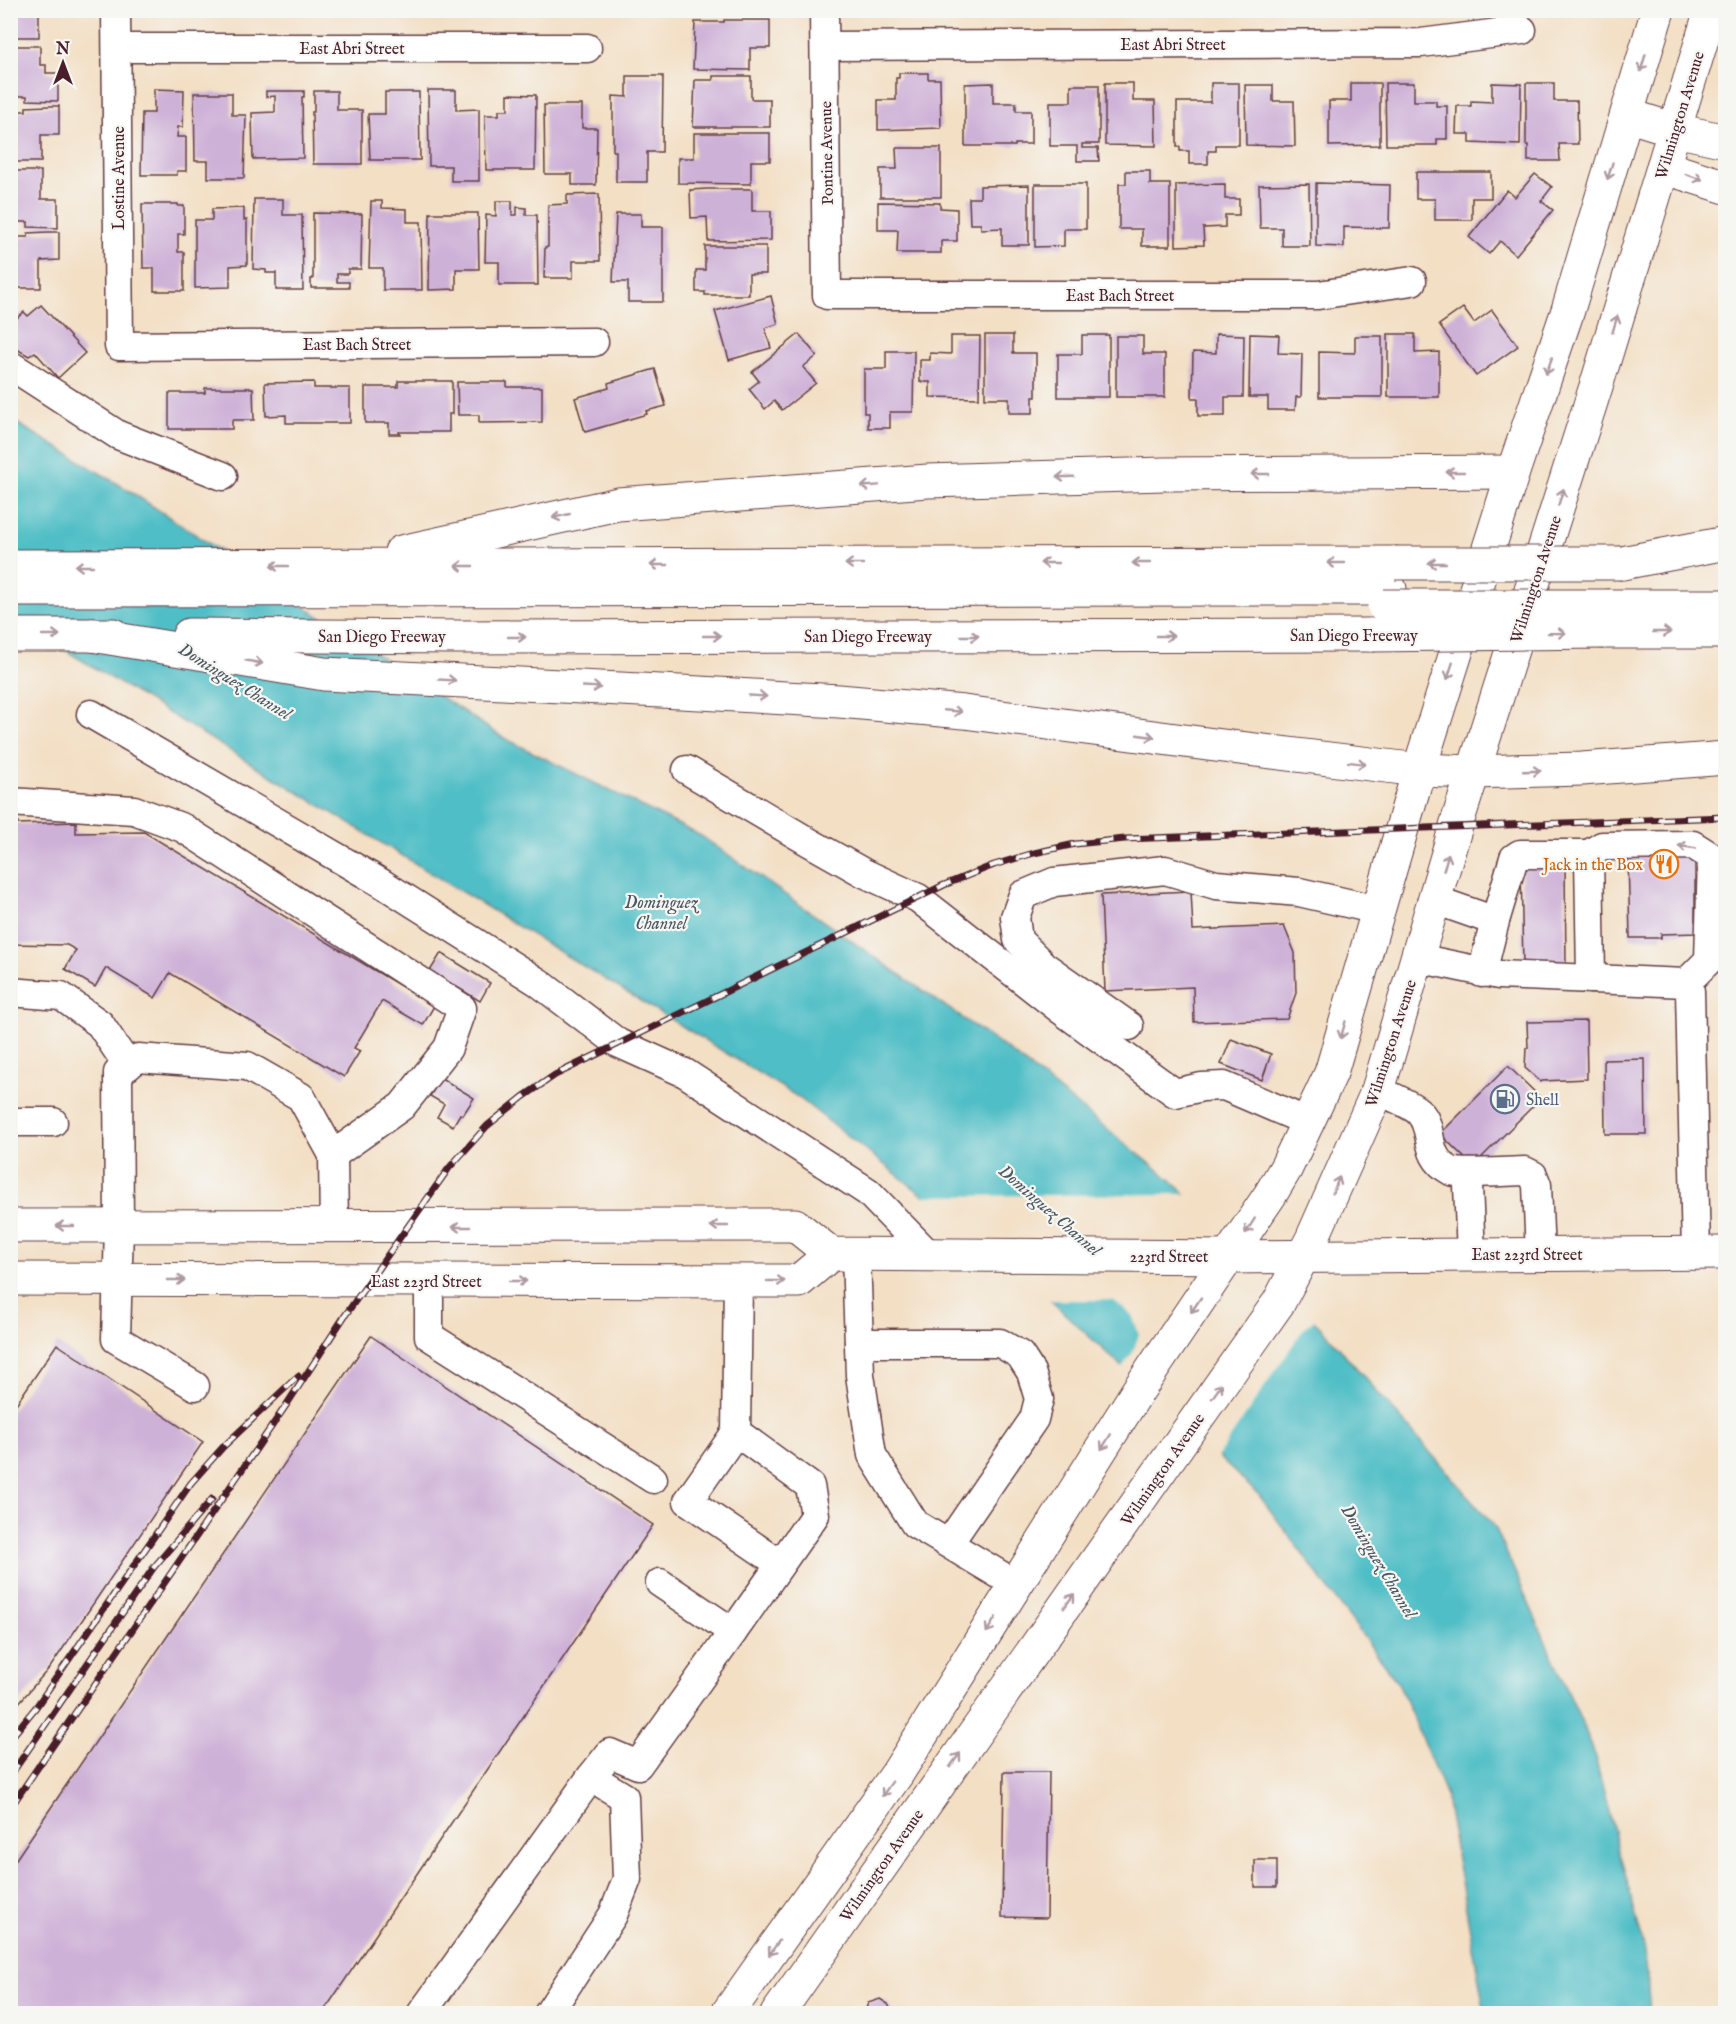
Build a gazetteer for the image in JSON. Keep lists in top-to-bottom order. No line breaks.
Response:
{"streets":{"main road":["Wilmington Avenue","San Diego Freeway","East 223rd Street","223rd Street"],"street":["East Abri Street","Pontine Avenue","Lostine Avenue","East Bach Street"]},"crossings":[["East Abri Street","Pontine Avenue"],["East Abri Street","Lostine Avenue"],["Wilmington Avenue","East 223rd Street"],["Wilmington Avenue","223rd Street"],["Pontine Avenue","East Bach Street"],["Lostine Avenue","East Bach Street"],["East 223rd Street","223rd Street"]],"water":["Dominguez Channel"],"places":{"restaurant":["Jack in the Box"],"fuel station":["Shell"]},"north":"top"}
